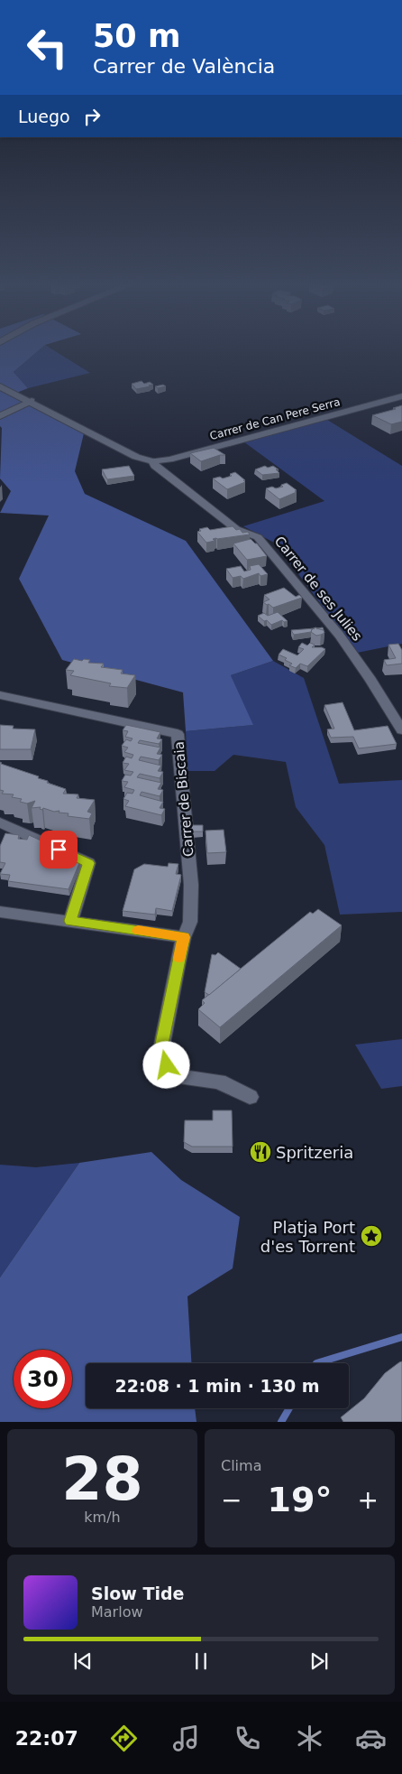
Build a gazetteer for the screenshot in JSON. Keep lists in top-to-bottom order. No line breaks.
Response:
{"streets":{"street":["Carrer de Can Pere Serra","Carrer de ses Julies","Carrer de Biscaia"]},"crossings":[["Carrer de Can Pere Serra","Carrer de ses Julies"]],"places":{"restaurant":["Spritzeria"],"place":["Platja Port d'es Torrent"]},"page":{"turn":["50 m","Carrer de València"],"then":"Luego","limit":"30","trip":"22:08 · 1 min · 130 m","tile":[["28","km/h"],"Clima"],"heat":["−","19°","+"],"song":["Slow Tide","Marlow"],"tabs":"22:07"}}
